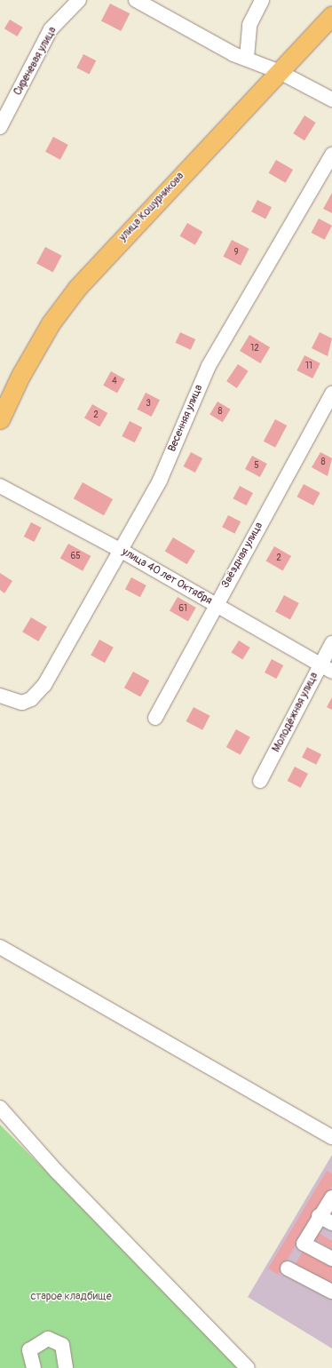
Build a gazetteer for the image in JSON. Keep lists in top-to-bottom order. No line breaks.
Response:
{"streets":{"main road":["улица Кошурникова"],"street":["Сиреневая улица","Весенняя улица","Звёздная улица","улица 40 лет Октября","Молодёжная улица"]},"crossings":[["Весенняя улица","улица 40 лет Октября"],["Звёздная улица","улица 40 лет Октября"],["улица 40 лет Октября","Молодёжная улица"]],"parks":["старое кладбище"],"house_numbers":["9","12","11","4","3","8","2","8","5","65","2","61"]}
